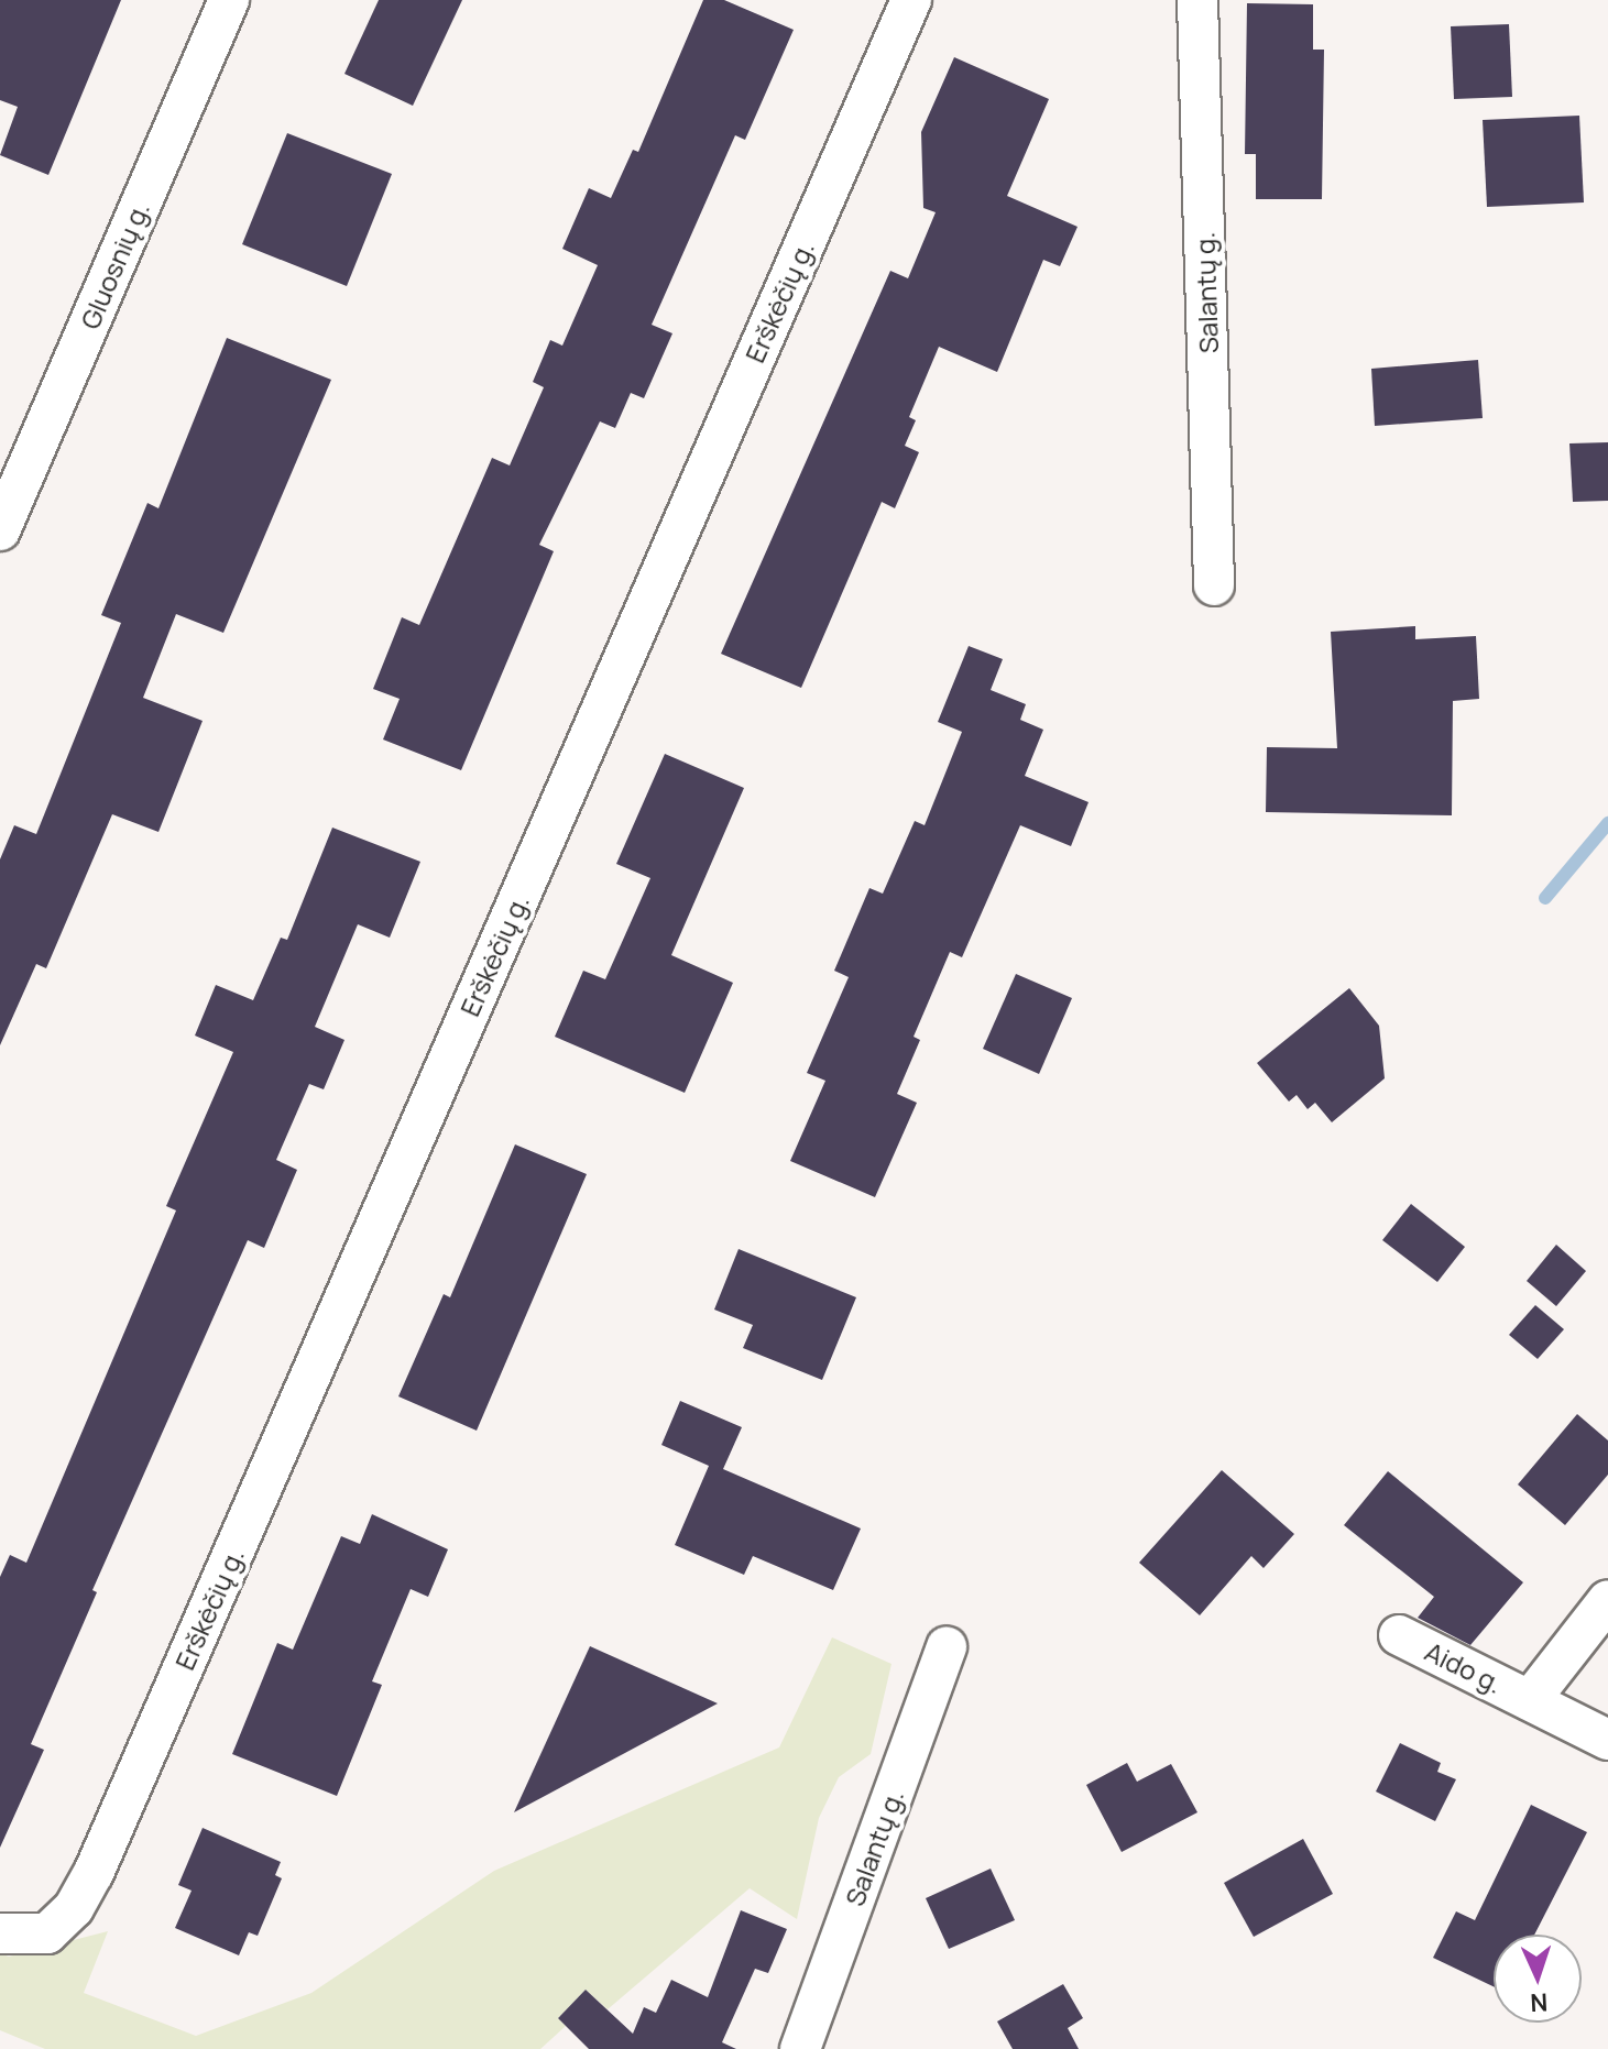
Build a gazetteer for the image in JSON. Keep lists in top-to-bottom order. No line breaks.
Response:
{"streets":{"street":["Gluosnių g.","Salantų g.","Erškėčių g.","Aido g."]},"north":"bottom"}
